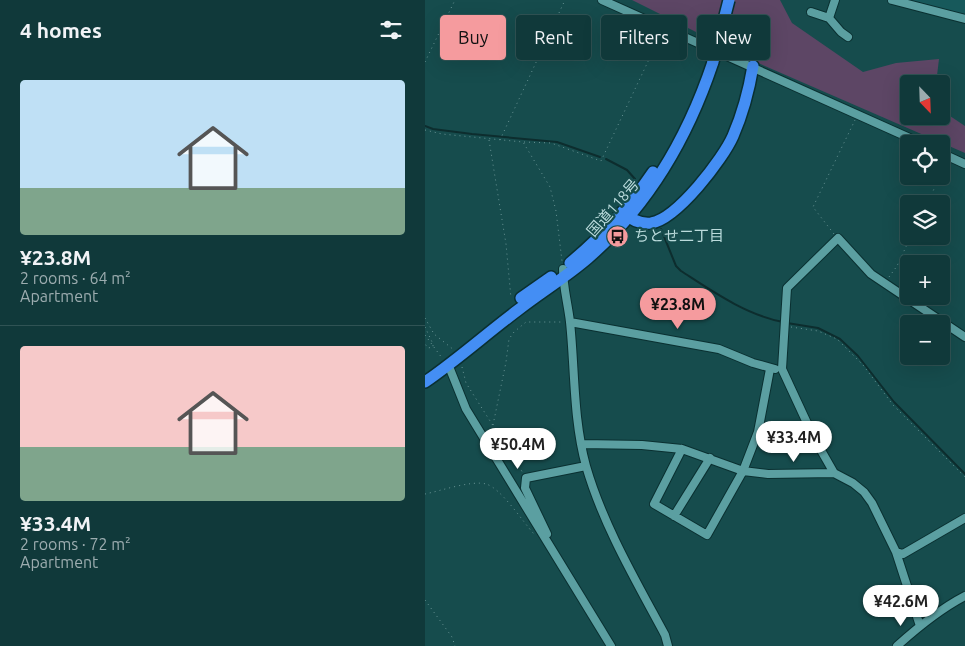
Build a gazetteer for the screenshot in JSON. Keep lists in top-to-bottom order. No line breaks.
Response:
{"streets":{"highway":["国道118号"]},"places":{"bus stop":["ちとせ二丁目"]},"north":"bottom right","page":{"heading":"4 homes","chip":["Buy","Rent","Filters","New"],"list":[{"name":"¥23.8M","note":"2 rooms · 64 m² · Apartment"},{"name":"¥33.4M","note":"2 rooms · 72 m² · Apartment"}],"map_buttons":["+","−"],"price":["¥23.8M","¥33.4M","¥50.4M","¥42.6M"]}}
